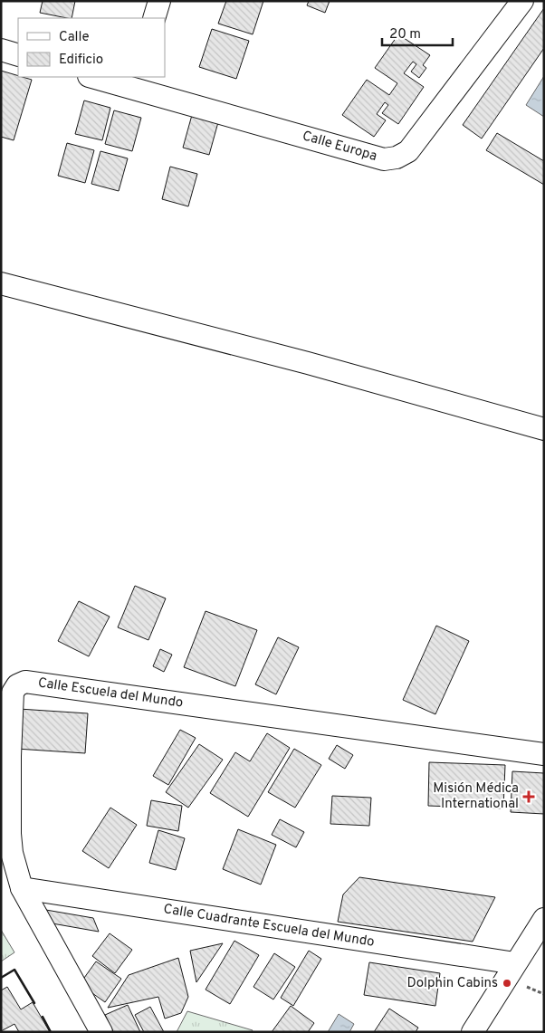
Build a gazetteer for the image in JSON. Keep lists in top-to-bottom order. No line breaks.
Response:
{"streets":{"street":["Calle Europa","Calle Escuela del Mundo","Calle Cuadrante Escuela del Mundo"]},"crossings":[["Calle Escuela del Mundo","Calle Cuadrante Escuela del Mundo"]],"places":{"health":["Misión Médica International"],"other":["Dolphin Cabins"]},"legend":["Calle","Edificio"],"scale_bar":"20 m"}
